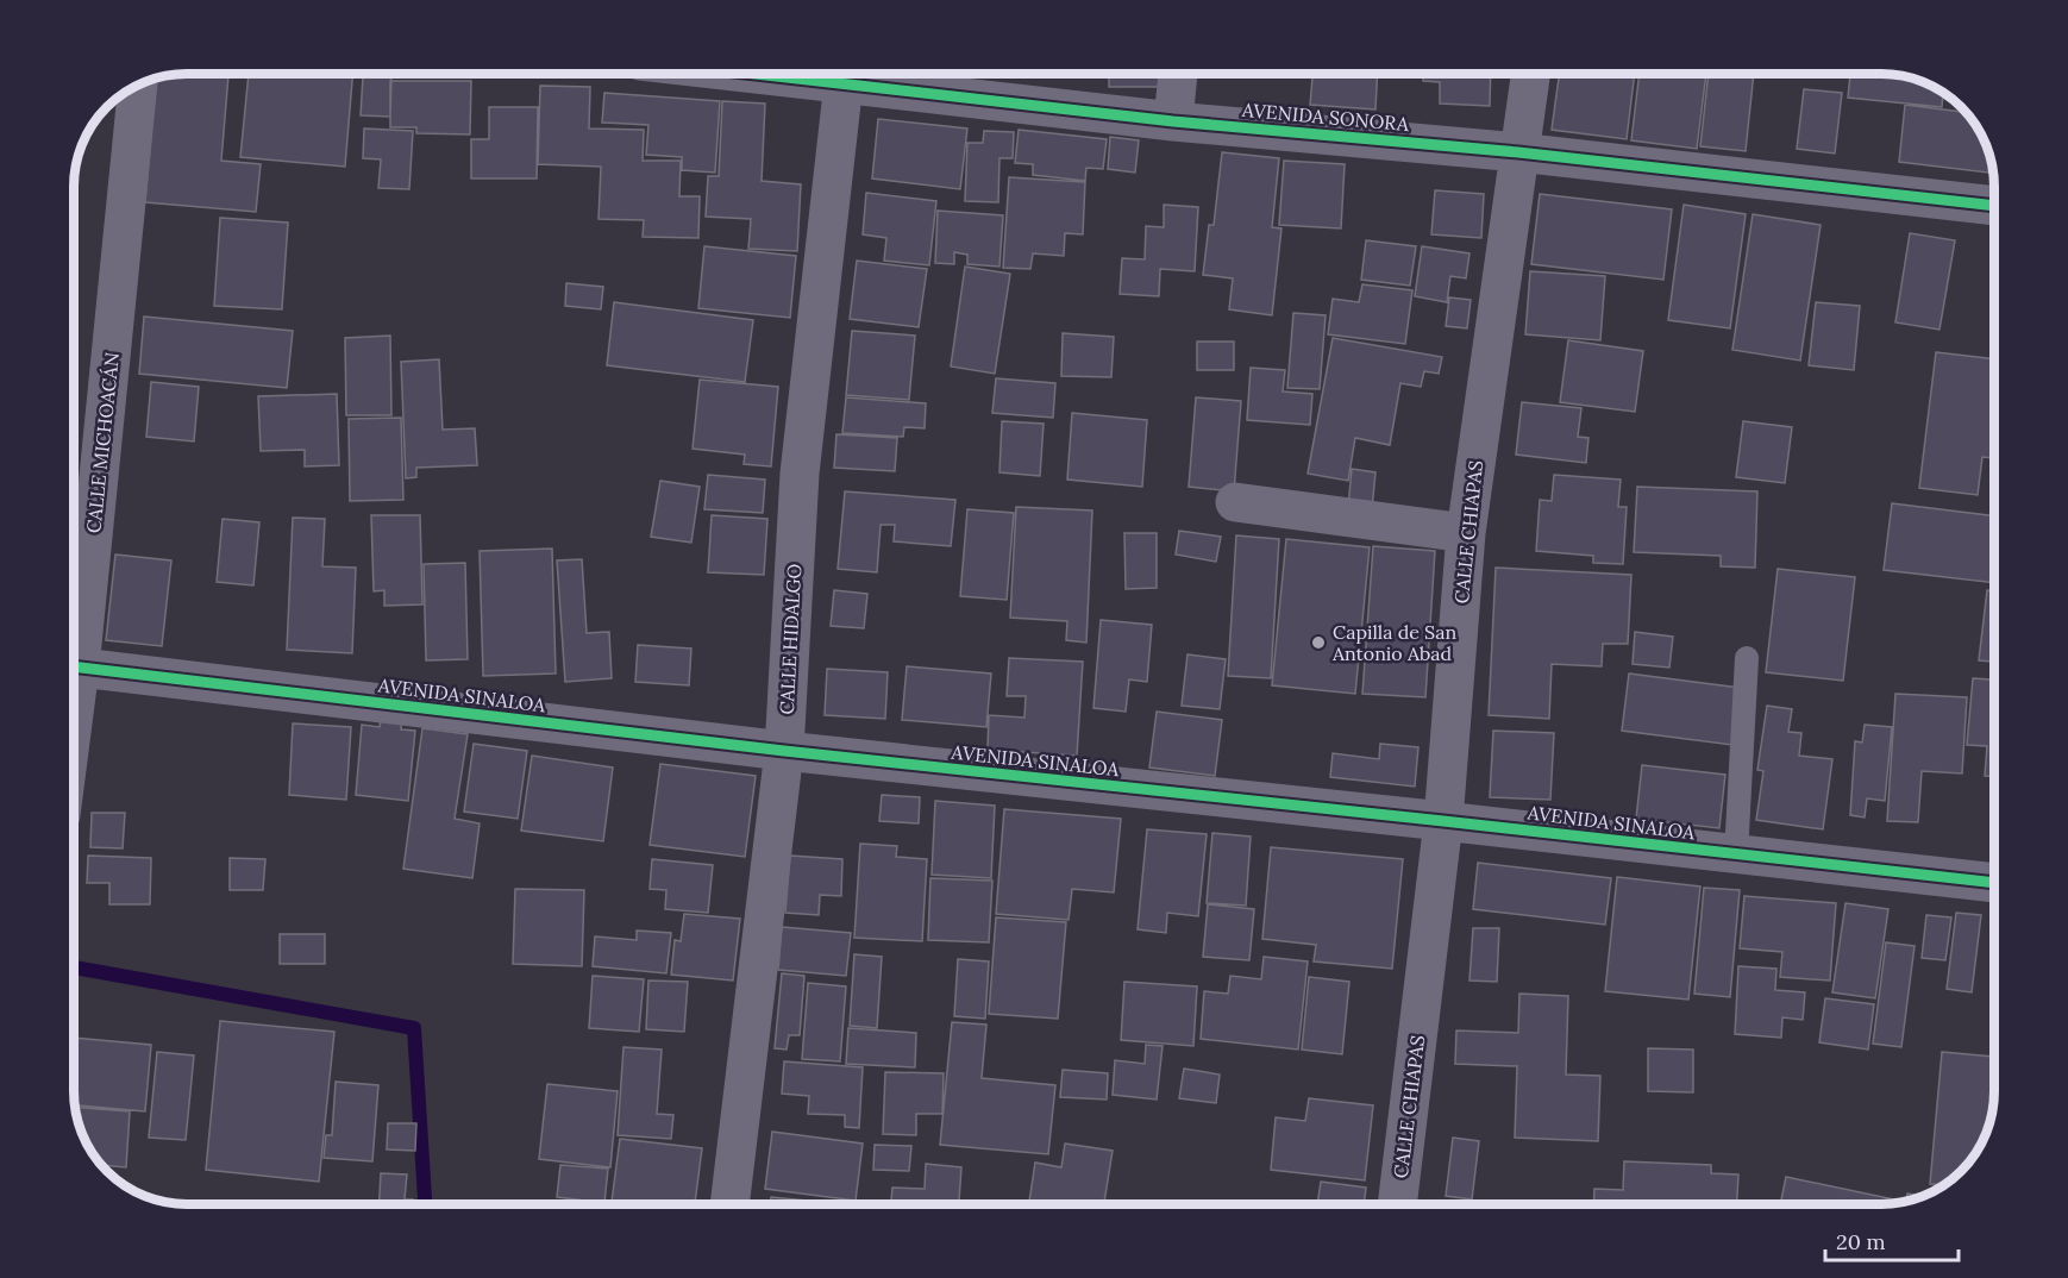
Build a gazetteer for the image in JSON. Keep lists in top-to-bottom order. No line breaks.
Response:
{"streets":{"street":["AVENIDA SONORA","CALLE MICHOACÁN","CALLE CHIAPAS","CALLE HIDALGO","AVENIDA SINALOA"]},"crossings":[["AVENIDA SONORA","CALLE CHIAPAS"],["AVENIDA SONORA","CALLE HIDALGO"],["CALLE CHIAPAS","AVENIDA SINALOA"],["CALLE HIDALGO","AVENIDA SINALOA"]],"places":["Capilla de San Antonio Abad"],"scale_bar":"20 m"}
